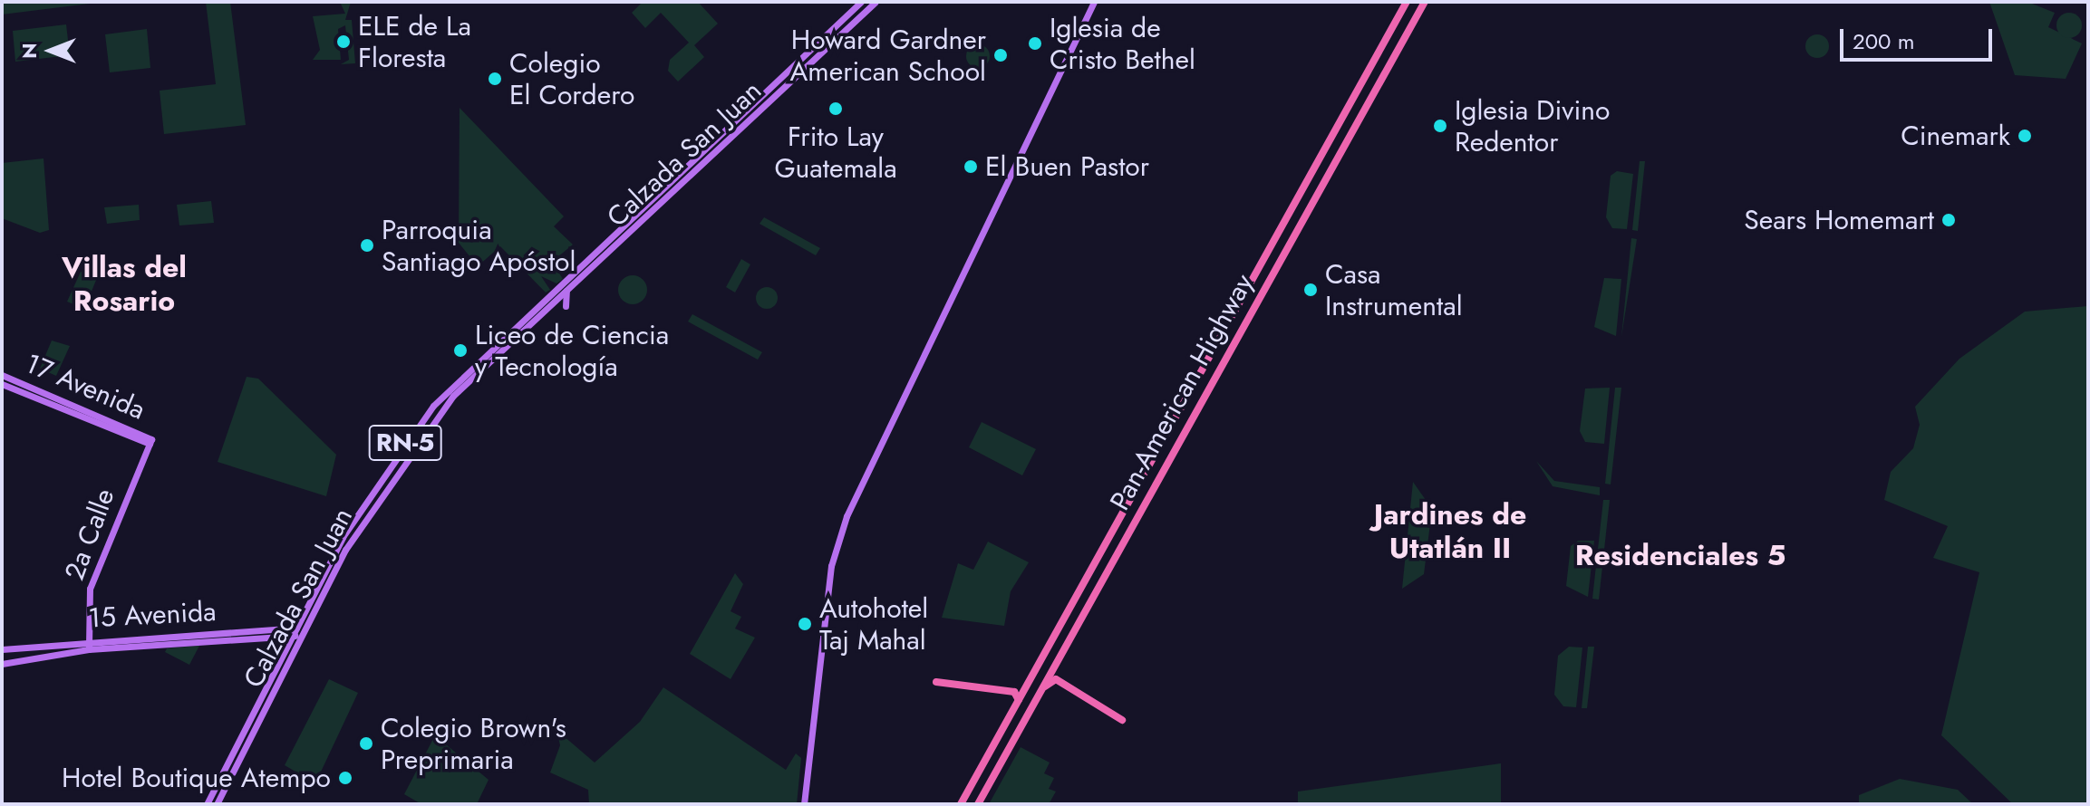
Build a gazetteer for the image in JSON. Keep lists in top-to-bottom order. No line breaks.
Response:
{"streets":{"highway":["Pan-American Highway"],"main road":["Calzada San Juan","17 Avenida","RN-5","2a Calle","15 Avenida"]},"crossings":[["Calzada San Juan","15 Avenida"],["17 Avenida","2a Calle"],["2a Calle","15 Avenida"]],"districts":["Villas del Rosario","Jardines de Utatlán II","Residenciales 5"],"places":["ELE de La Floresta","Iglesia de Cristo Bethel","Howard Gardner American School","Colegio El Cordero","Frito Lay Guatemala","Iglesia Divino Redentor","Cinemark","El Buen Pastor","Sears Homemart","Parroquia Santiago Apóstol","Casa Instrumental","Liceo de Ciencia y Tecnología","Autohotel Taj Mahal","Colegio Brown's Preprimaria","Hotel Boutique Atempo"],"scale_bar":"200 m","north":"left"}
